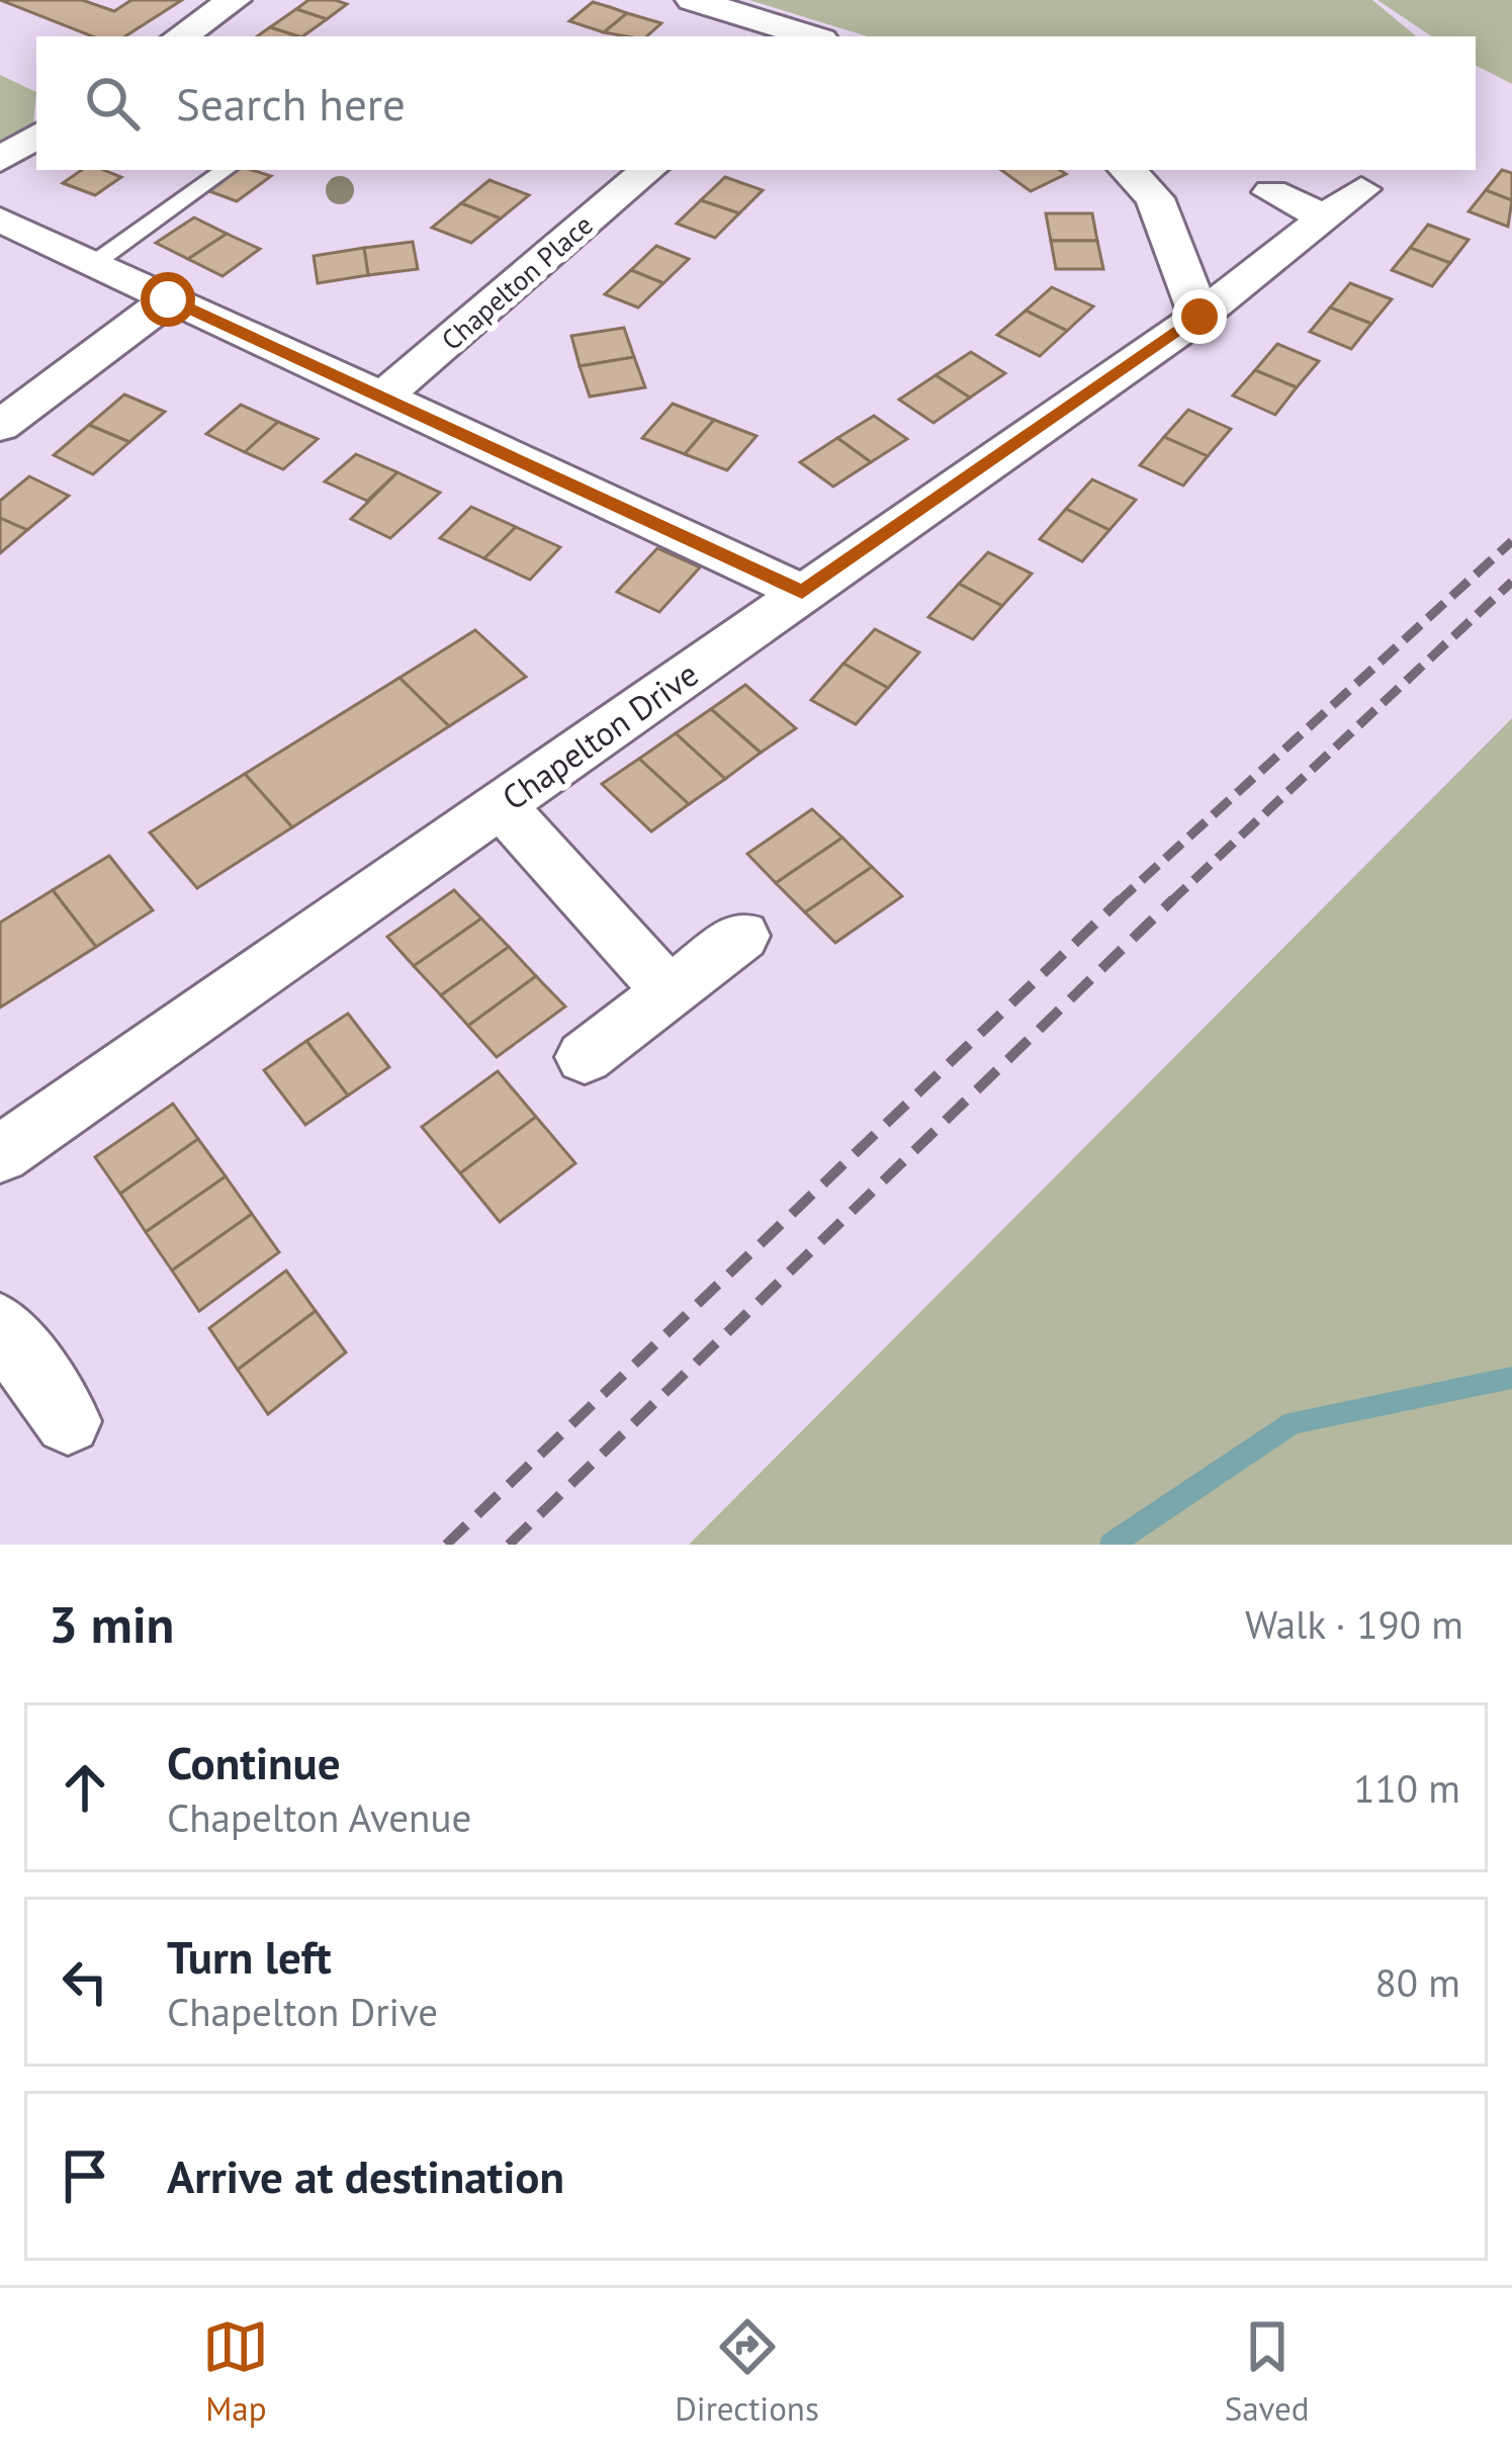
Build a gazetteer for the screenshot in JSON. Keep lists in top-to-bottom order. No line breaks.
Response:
{"streets":{"street":["Chapelton Place","Chapelton Drive"]},"page":{"search":"Search here","heading":["3 min","Walk · 190 m"],"list":[["Continue","Chapelton Avenue","110 m"],["Turn left","Chapelton Drive","80 m"],"Arrive at destination"],"nav":["Map","Directions","Saved"]}}
